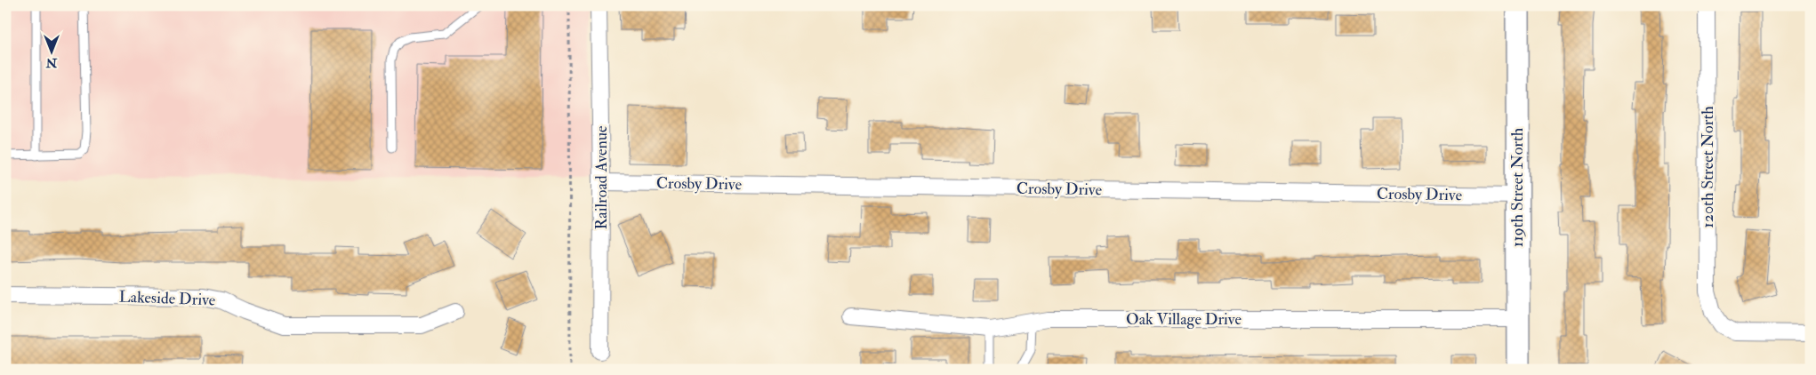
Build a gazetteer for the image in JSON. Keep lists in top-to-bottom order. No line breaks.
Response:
{"streets":{"street":["120th Street North","Railroad Avenue","Crosby Drive","119th Street North","Lakeside Drive","Oak Village Drive"]},"crossings":[["Railroad Avenue","Crosby Drive"],["Crosby Drive","119th Street North"],["119th Street North","Oak Village Drive"]],"north":"bottom"}
